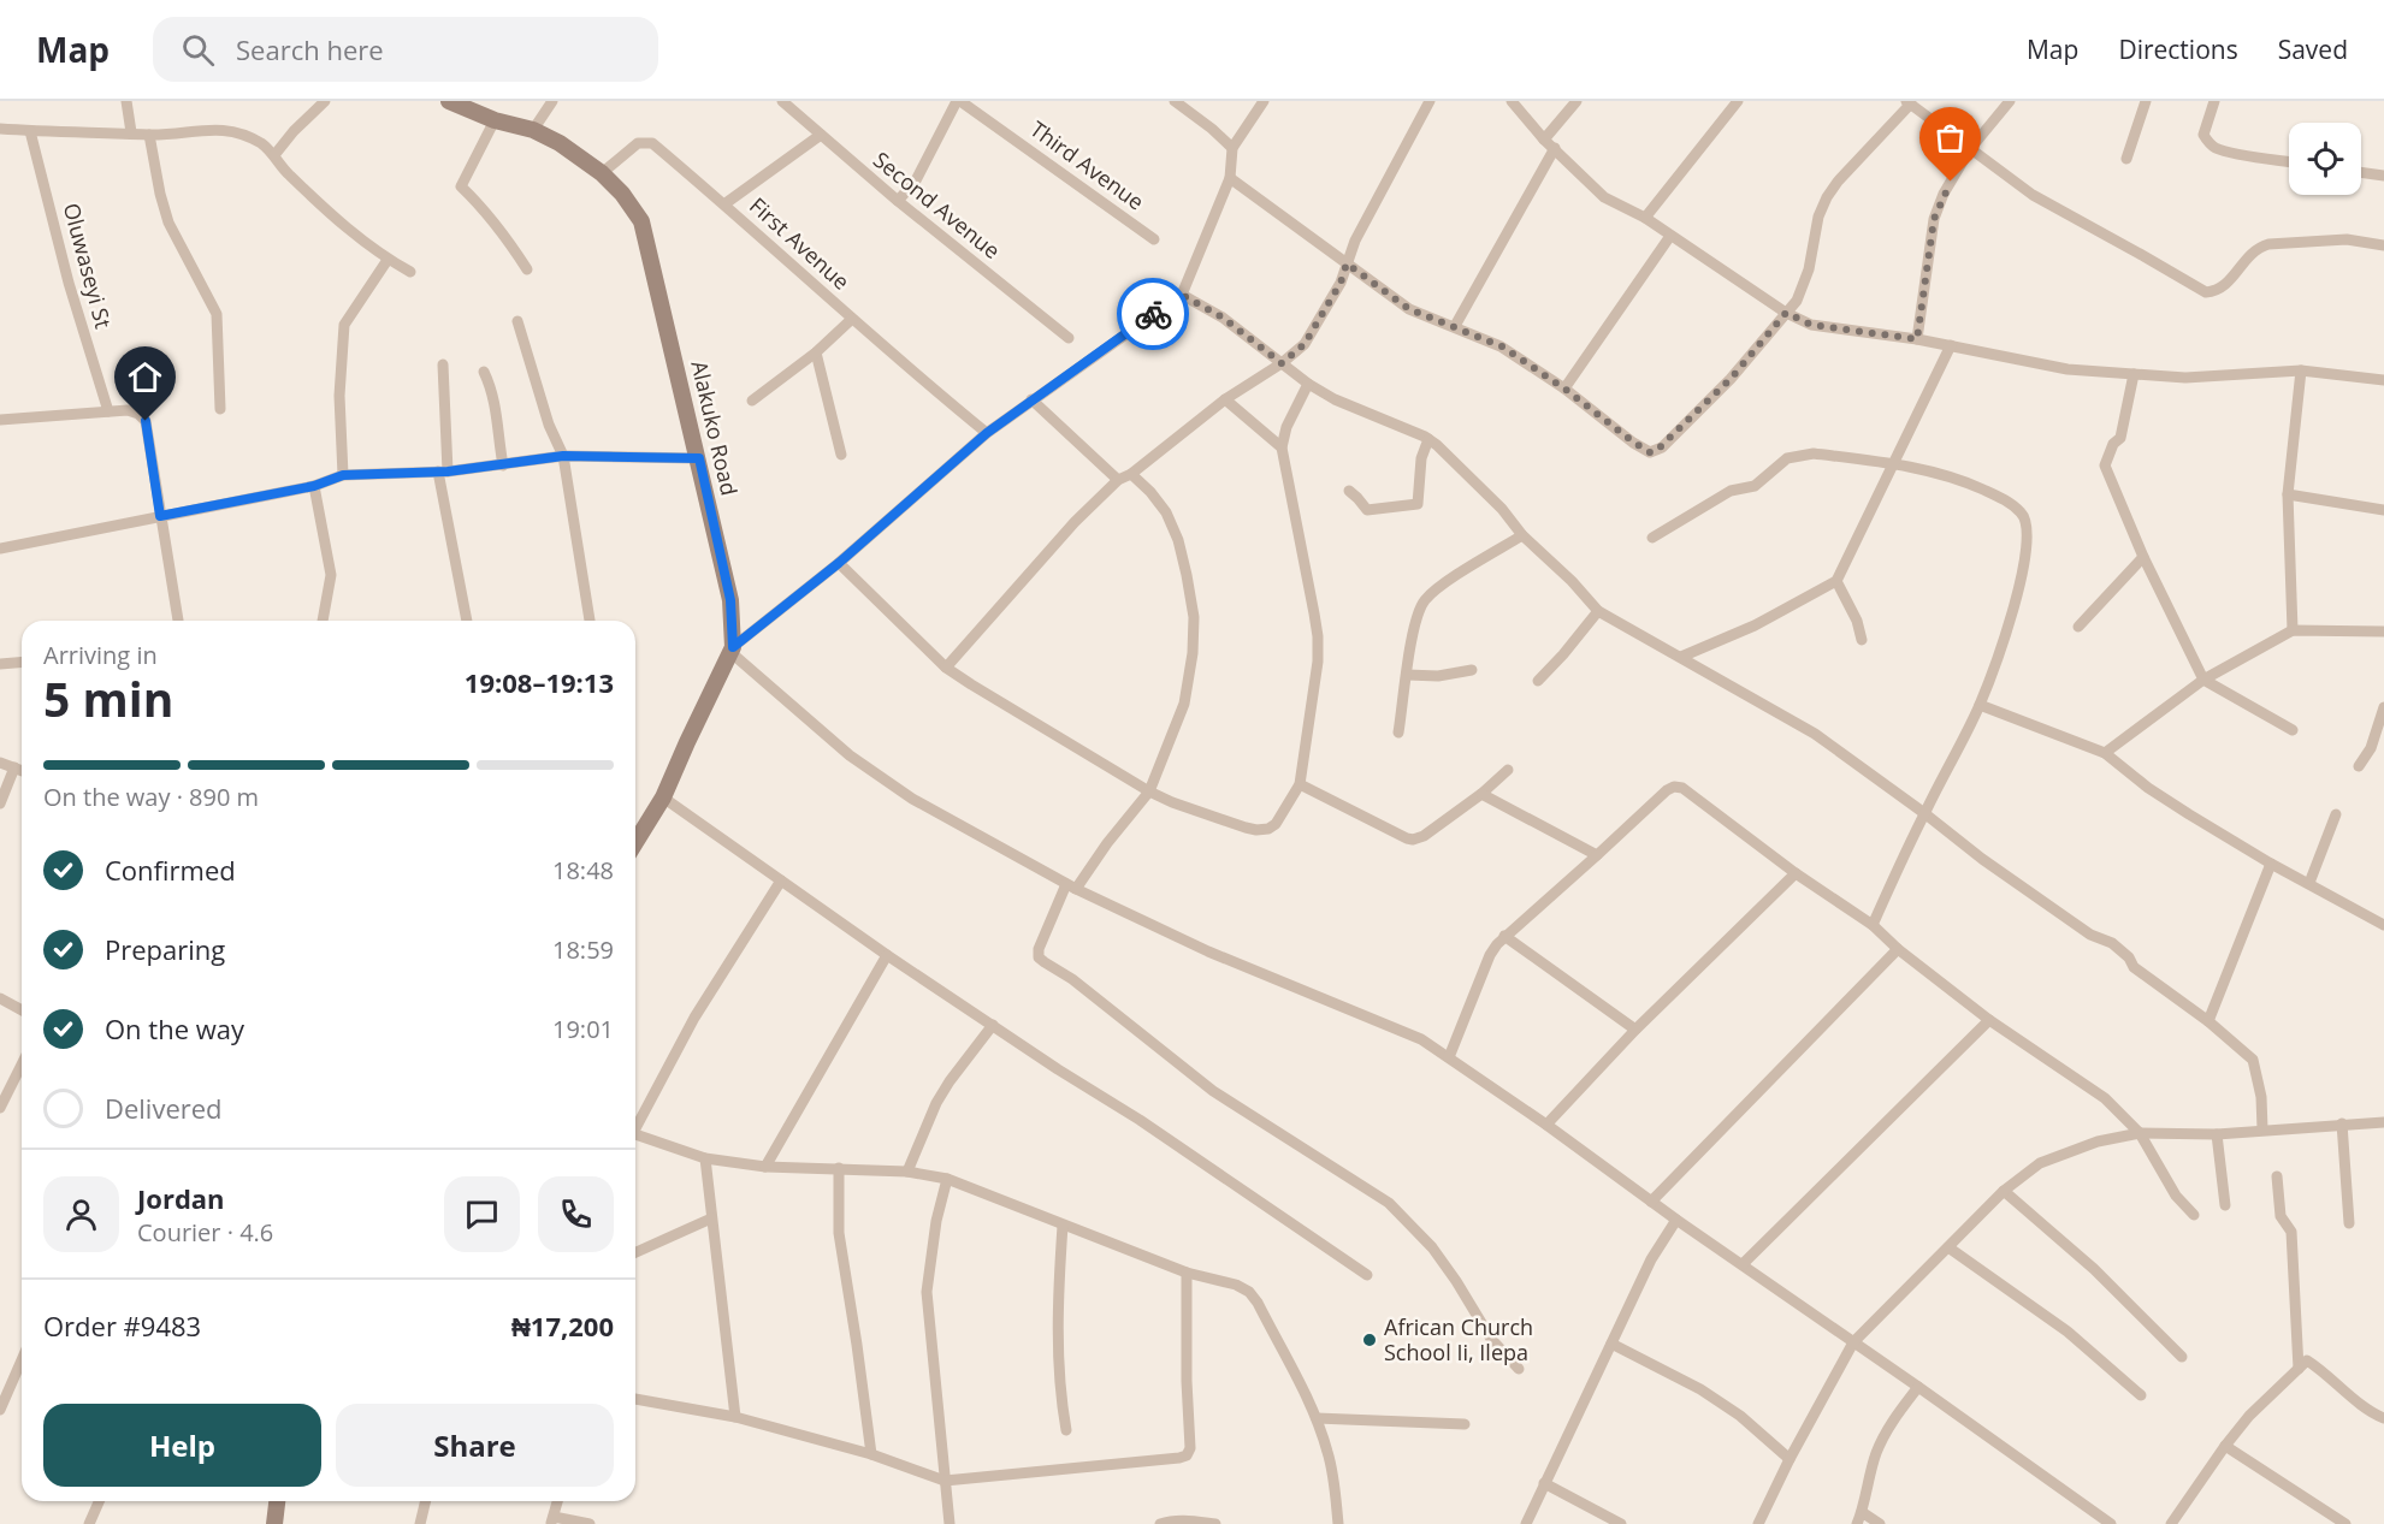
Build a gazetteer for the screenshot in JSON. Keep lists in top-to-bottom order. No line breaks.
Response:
{"streets":{"main road":["Alakuko Road"],"street":["Third Avenue","Second Avenue","First Avenue","Oluwaseyi St"]},"crossings":[["First Avenue","Alakuko Road"]],"places":["African Church School Ii, Ilepa"],"page":{"header":"Map","search":"Search here","nav":["Map","Directions","Saved"],"heading":["5 min","Arriving in","19:08–19:13"],"panel":["Jordan","Courier · 4.6","Order #9483","₦17,200"],"bar":"On the way · 890 m","list":[["Confirmed","18:48"],["Preparing","18:59"],["On the way","19:01"],"Delivered"],"buttons":["Help","Share"]}}
